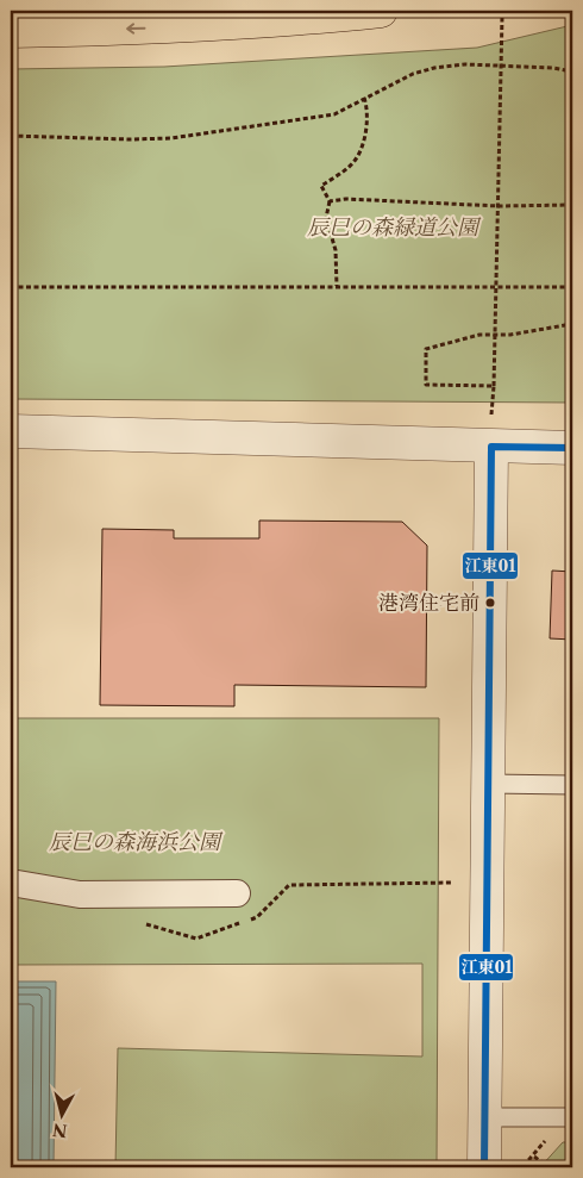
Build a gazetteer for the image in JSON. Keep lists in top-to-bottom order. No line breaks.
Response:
{"parks":["辰巳の森緑道公園","辰巳の森海浜公園"],"places":["港湾住宅前"],"lines":["transit line 江東01"],"north":"bottom"}
